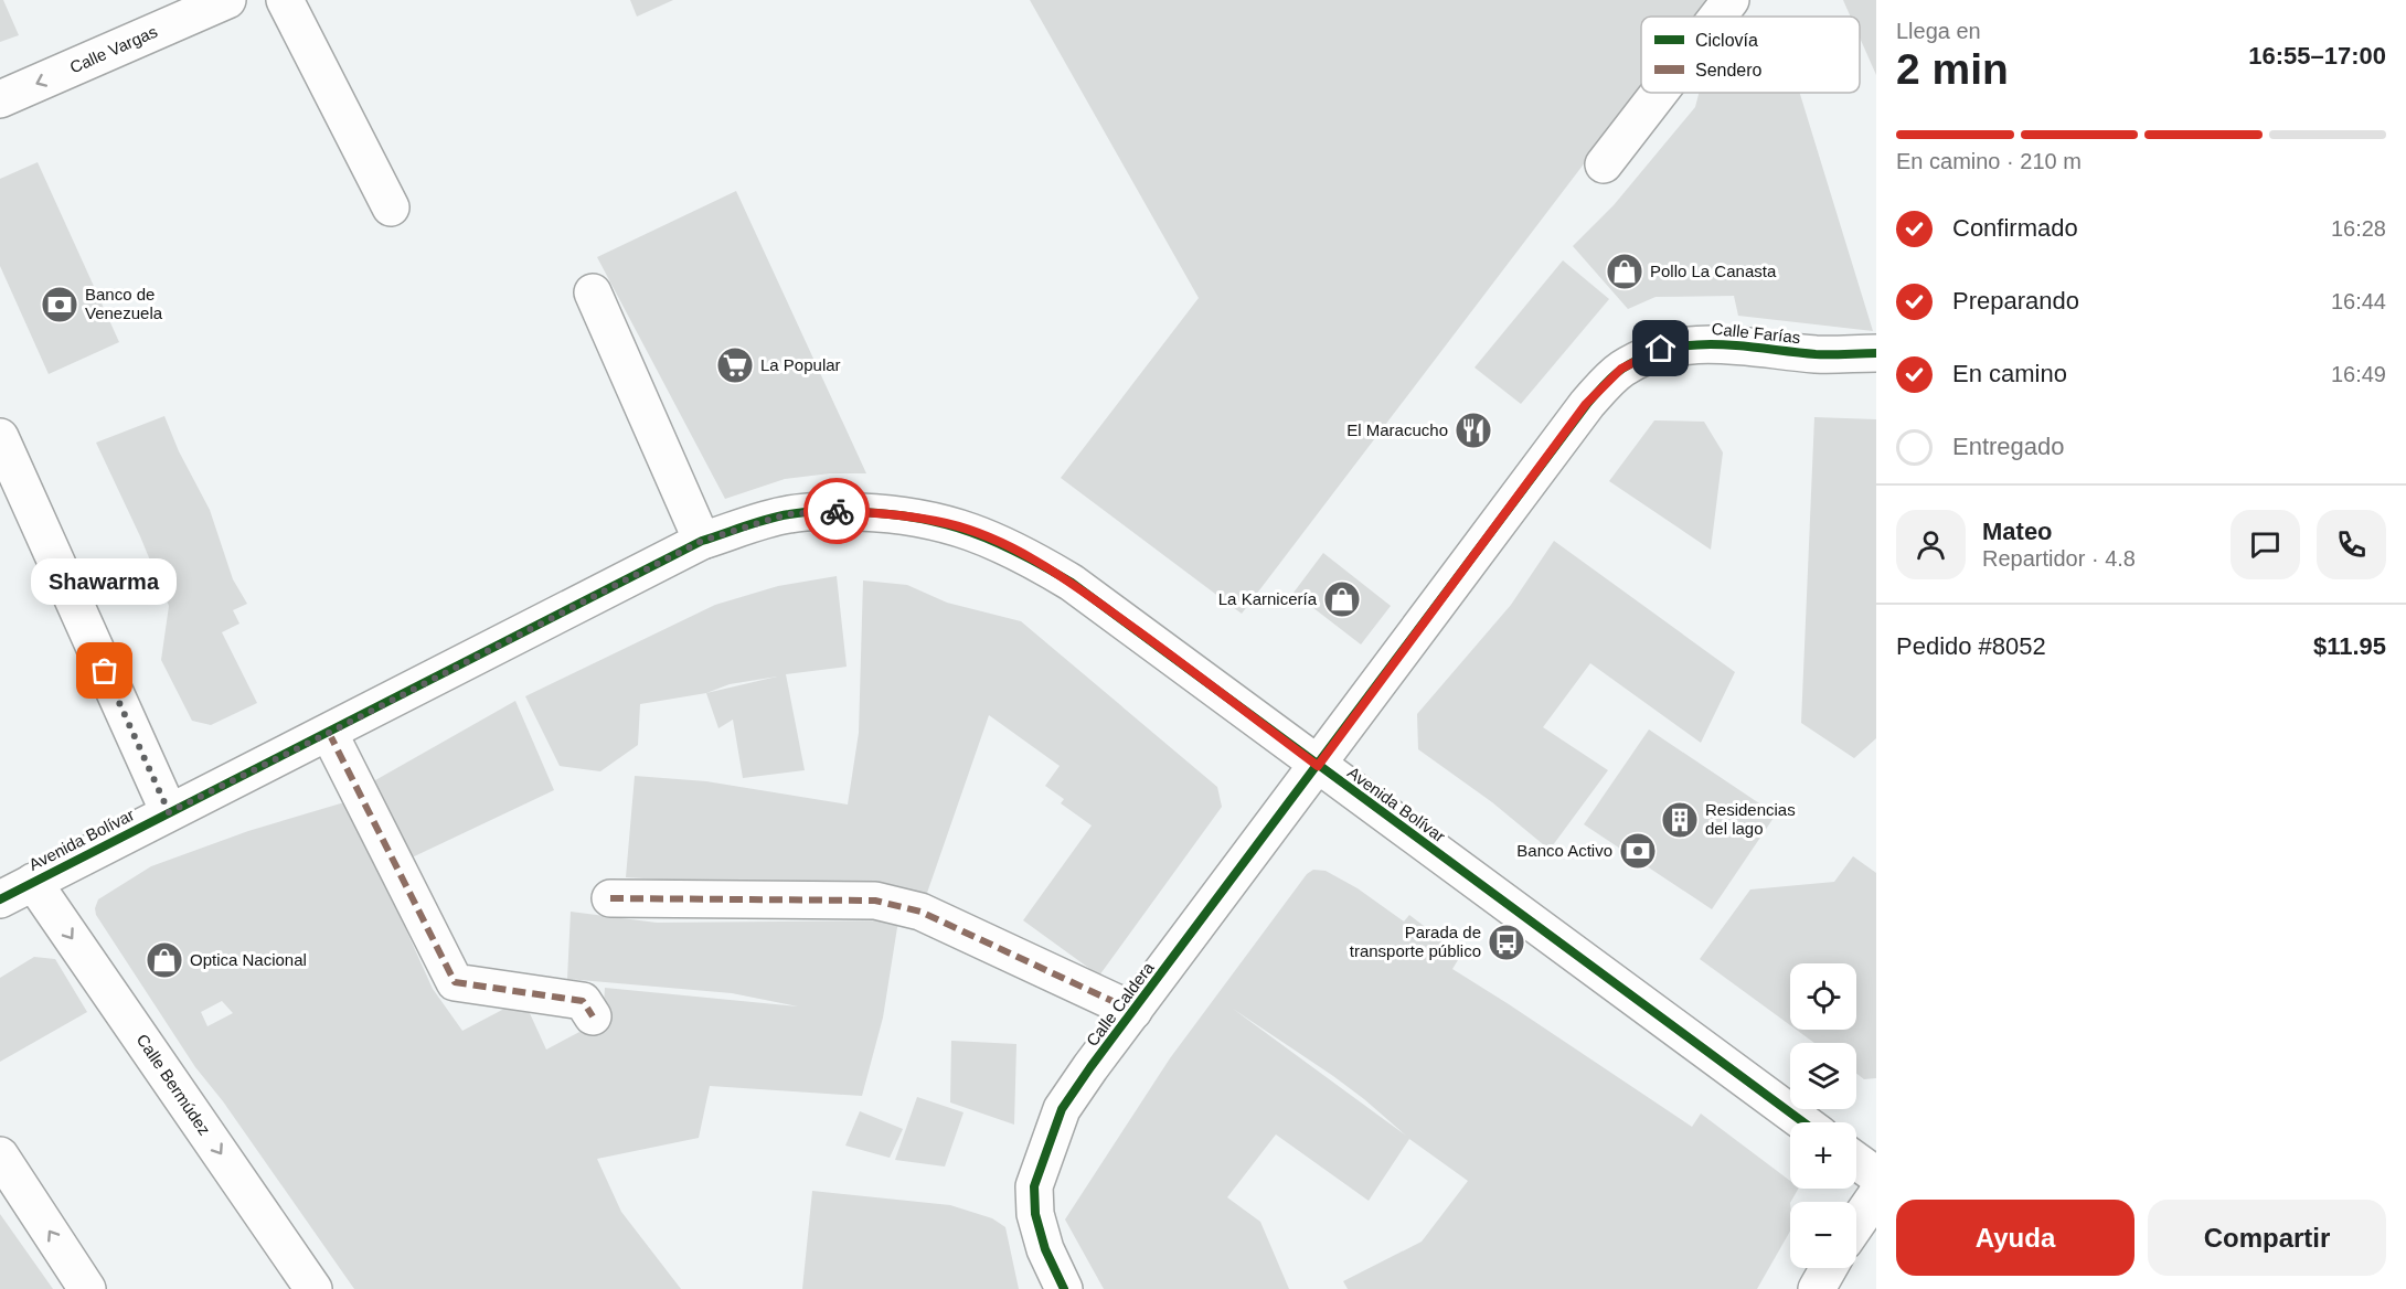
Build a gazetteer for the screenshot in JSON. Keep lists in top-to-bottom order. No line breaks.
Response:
{"streets":{"street":["Calle Vargas","Calle Farías","Avenida Bolívar","Calle Caldera","Calle Bermúdez"]},"crossings":[["Calle Farías","Avenida Bolívar"],["Calle Farías","Calle Caldera"],["Avenida Bolívar","Calle Caldera"],["Avenida Bolívar","Calle Bermúdez"]],"one_way":["Calle Vargas"],"places":{"shop":["Pollo La Canasta","La Karnicería","Optica Nacional"],"bank":["Banco de Venezuela","Banco Activo"],"supermarket":["La Popular"],"restaurant":["El Maracucho"],"other":["Shawarma"],"building":["Residencias del lago"],"bus stop":["Parada de transporte público"]},"legend":["Ciclovía","Sendero"],"page":{"heading":["2 min","Llega en","16:55–17:00"],"panel":["Mateo","Repartidor · 4.8","Pedido #8052","$11.95"],"bar":"En camino · 210 m","list":[["Confirmado","16:28"],["Preparando","16:44"],["En camino","16:49"],"Entregado"],"bubble":"Shawarma","map_buttons":["+","−"],"buttons":["Ayuda","Compartir"]}}
